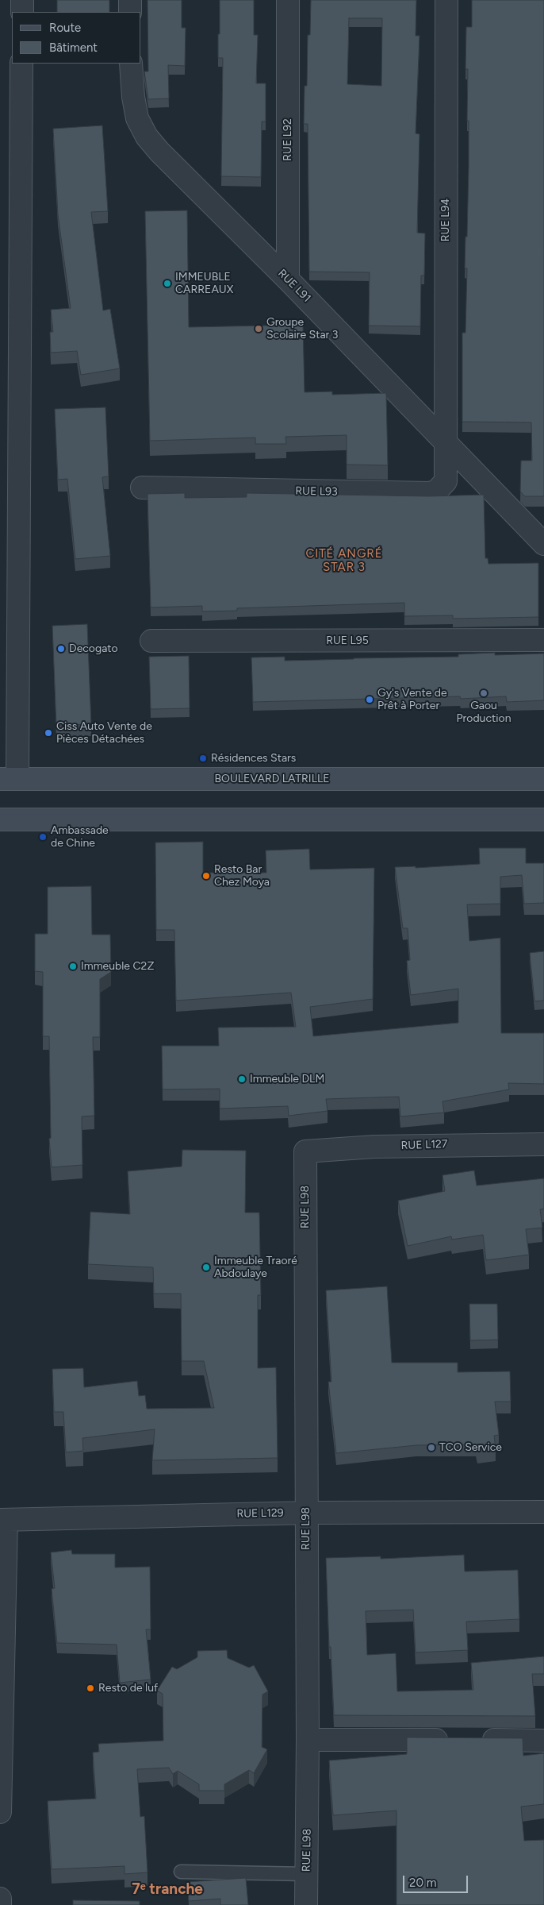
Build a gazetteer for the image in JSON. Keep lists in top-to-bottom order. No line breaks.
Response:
{"streets":{"main road":["BOULEVARD LATRILLE"],"street":["RUE L92","RUE L94","RUE L91","RUE L93","RUE L95","RUE L127","RUE L98","RUE L129"]},"crossings":[["RUE L92","RUE L91"],["RUE L94","RUE L91"],["RUE L94","RUE L93"],["RUE L91","RUE L93"],["RUE L127","RUE L98"],["RUE L98","RUE L129"]],"districts":["CITÉ ANGRÉ STAR 3","7ᵉ tranche"],"places":["IMMEUBLE CARREAUX","Groupe Scolaire Star 3","Decogato","Gaou Production","Gy's Vente de Prêt à Porter","Ciss Auto Vente de Pièces Détachées","Résidences Stars","Ambassade de Chine","Resto Bar Chez Moya","Immeuble C2Z","Immeuble DLM","Immeuble Traoré Abdoulaye","TCO Service","Resto de luf"],"legend":["Route","Bâtiment"],"scale_bar":"20 m"}
